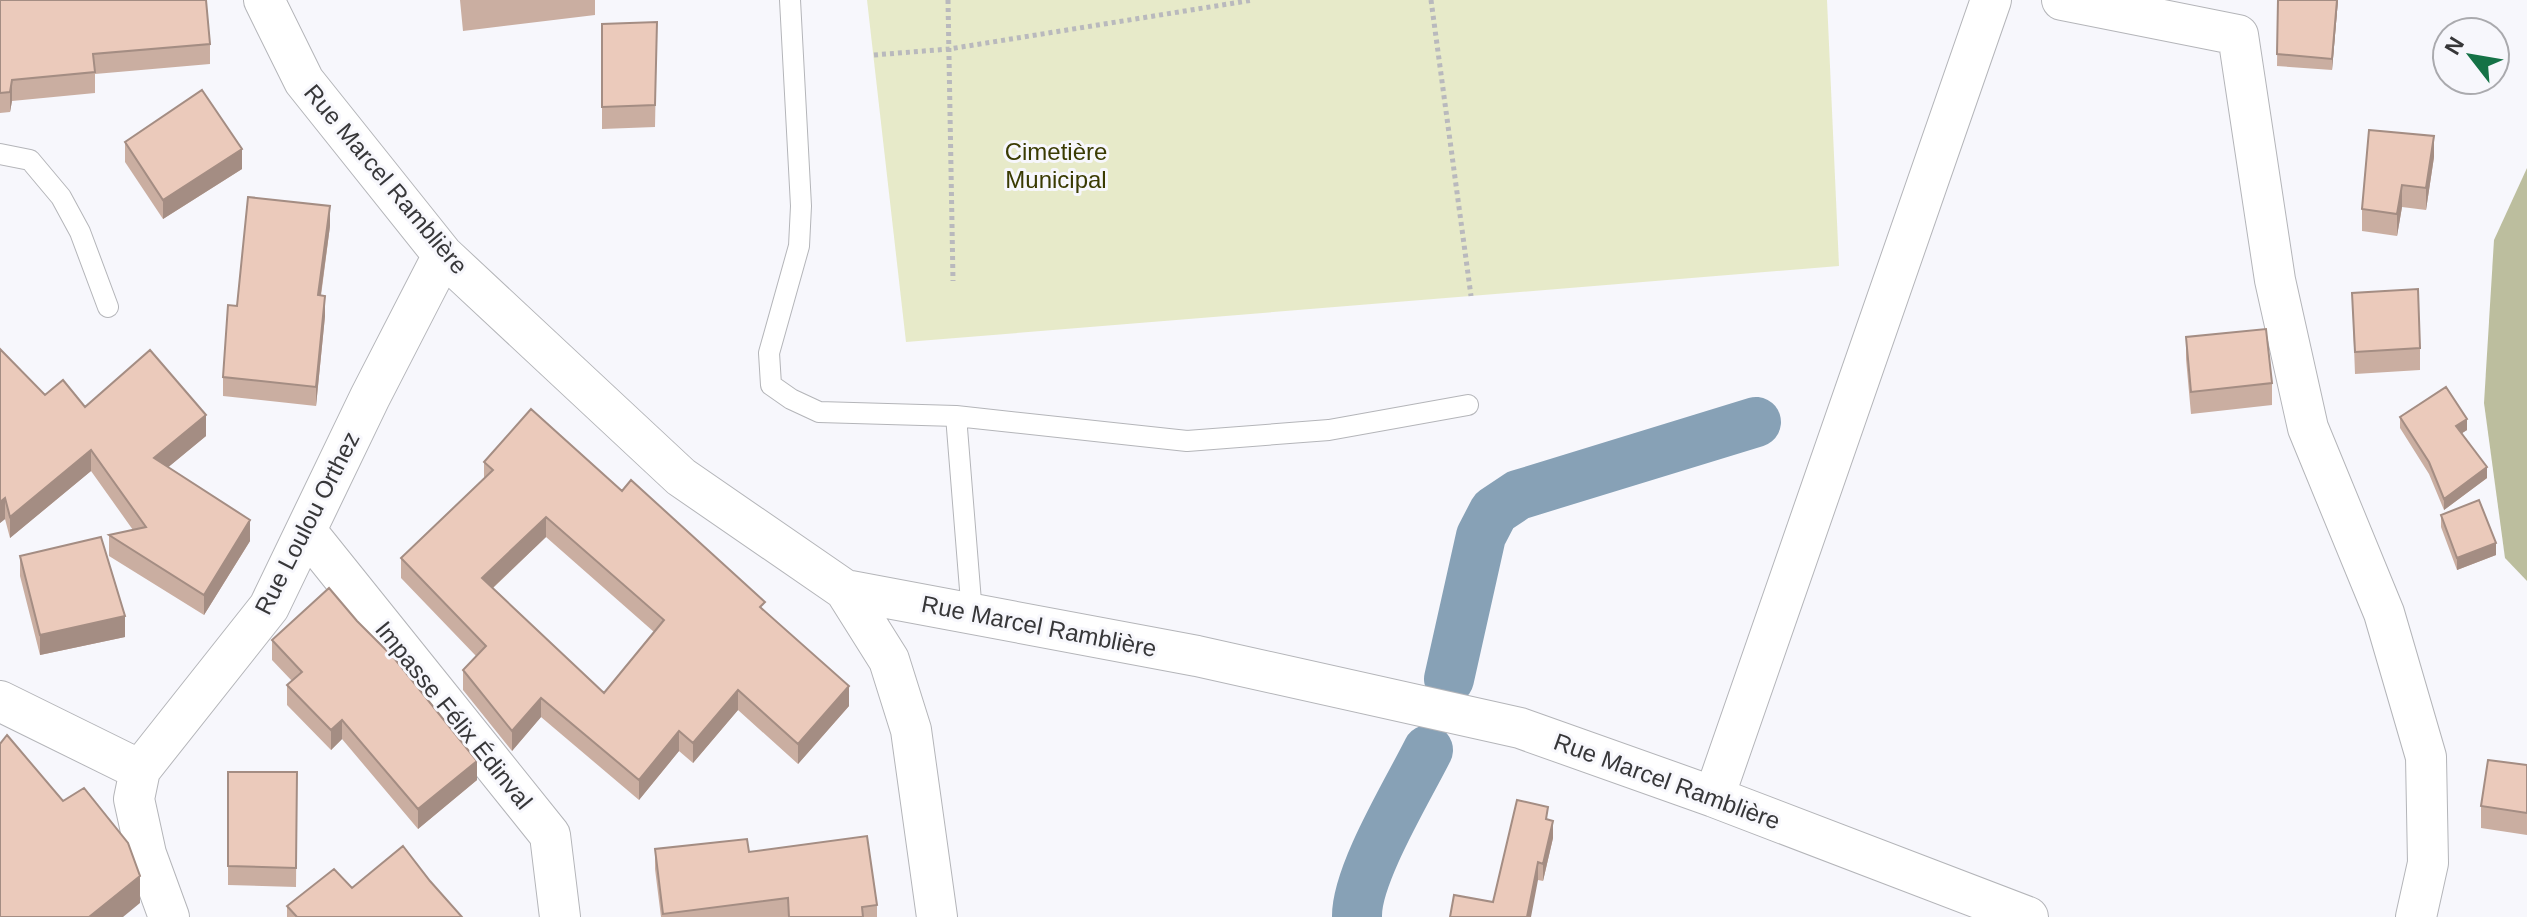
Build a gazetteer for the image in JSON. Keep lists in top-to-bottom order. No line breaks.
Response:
{"streets":{"street":["Rue Marcel Ramblière","Rue Loulou Orthez","Impasse Félix Édinval"]},"crossings":[["Rue Marcel Ramblière","Rue Loulou Orthez"],["Rue Loulou Orthez","Impasse Félix Édinval"]],"parks":["Cimetière Municipal"],"north":"top left"}
